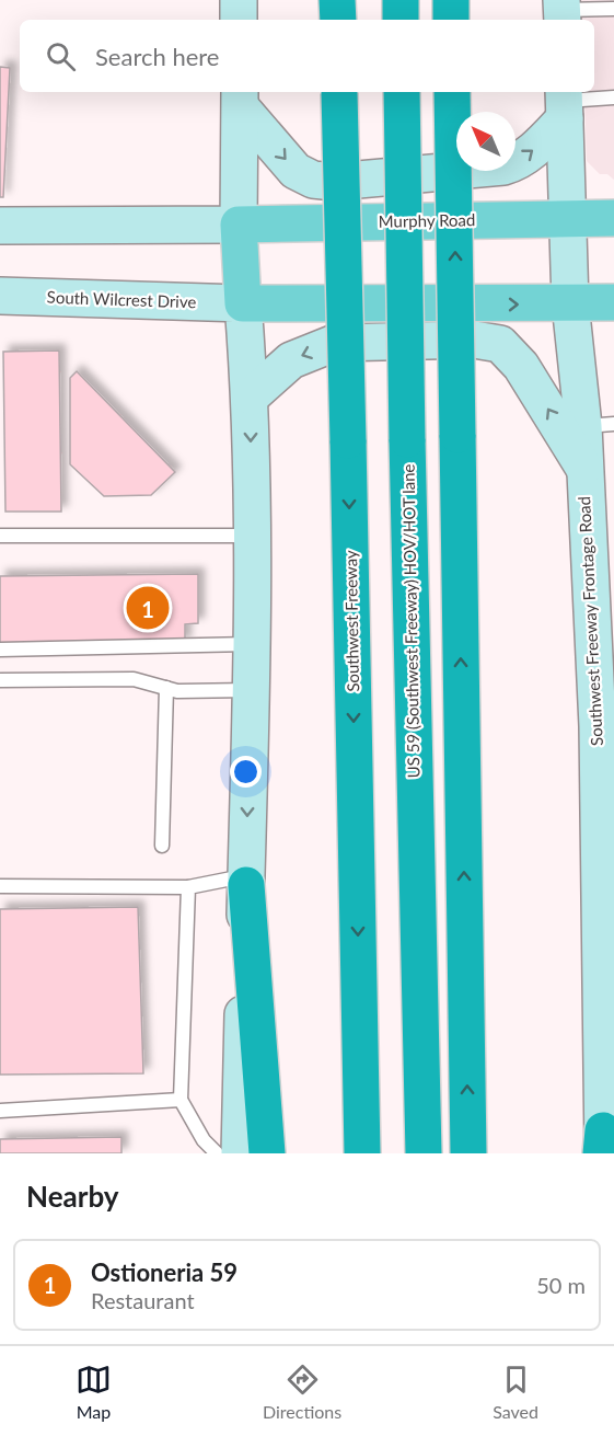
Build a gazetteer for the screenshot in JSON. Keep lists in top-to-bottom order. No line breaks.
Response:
{"streets":{"highway":["Southwest Freeway","US 59 (Southwest Freeway) HOV/HOT lane"],"main road":["Murphy Road","South Wilcrest Drive","Southwest Freeway Frontage Road"]},"crossings":[["Murphy Road","Southwest Freeway Frontage Road"]],"north":"top left","page":{"search":"Search here","pins":"1","heading":"Nearby","list":[{"mark":"1","name":"Ostioneria 59","note":"Restaurant","value":"50 m"}],"nav":["Map","Directions","Saved"]}}
